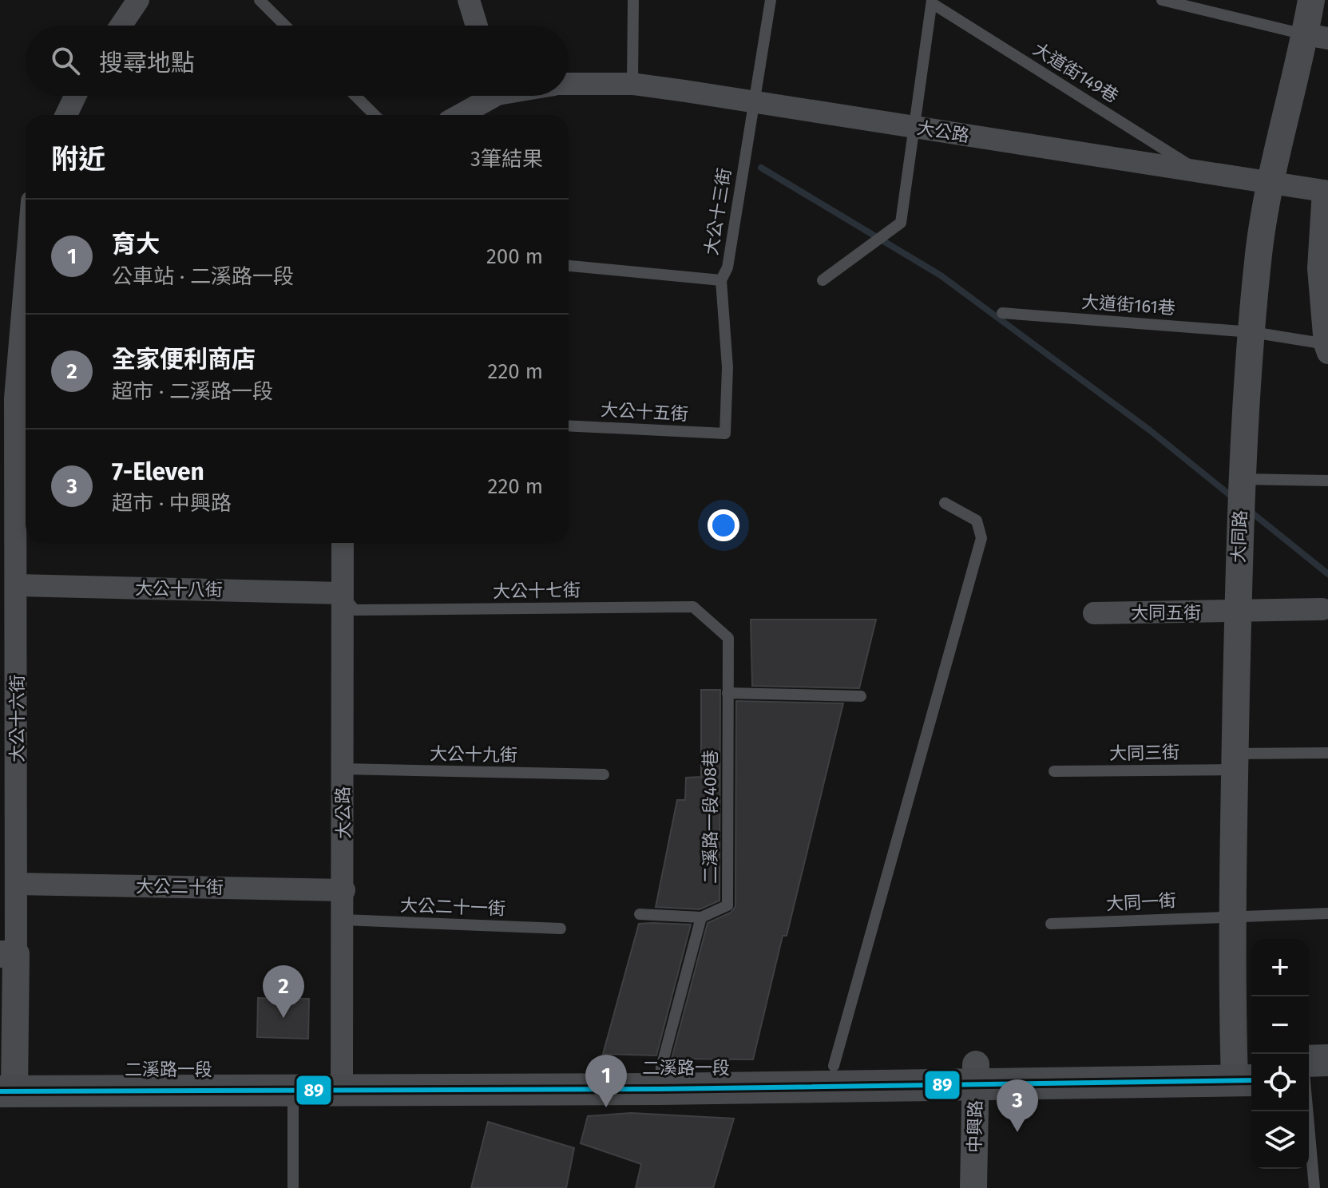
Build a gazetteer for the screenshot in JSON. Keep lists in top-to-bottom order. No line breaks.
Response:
{"streets":{"main road":["二溪路一段"],"street":["大公路","大同路","大公十八街","大同五街","大公十六街","大公二十街","中興路"],"lane":["大道街149巷","大公十三街","大道街161巷","大公十五街","大公十七街","大同三街","大公十九街","二溪路一段408巷","大同一街","大公二十一街"]},"crossings":[["大道街149巷","大公路"],["大公路","大公十三街"],["大公路","大同路"],["大公路","大公十八街"],["大公路","大公十七街"],["大公路","大公十九街"],["大公路","大公二十街"],["大公路","大公二十一街"],["大公路","二溪路一段"],["大公十三街","大公十五街"],["大道街161巷","大同路"],["大同路","大同五街"],["大同路","大同三街"],["大同路","大同一街"],["大同路","二溪路一段"],["大公十八街","大公十七街"],["大公十八街","大公十六街"],["大公十七街","二溪路一段408巷"],["大公十六街","大公二十街"],["大公十六街","二溪路一段"],["二溪路一段","中興路"]],"lines":["transit line 89"],"page":{"search":"搜尋地點","heading":["附近","3筆結果"],"list":[{"mark":"1","name":"育大","note":"公車站 · 二溪路一段","value":"200 m"},{"mark":"2","name":"全家便利商店","note":"超市 · 二溪路一段","value":"220 m"},{"mark":"3","name":"7-Eleven","note":"超市 · 中興路","value":"220 m"}],"map_buttons":["+","−"],"pins":["2","1","3"]}}
